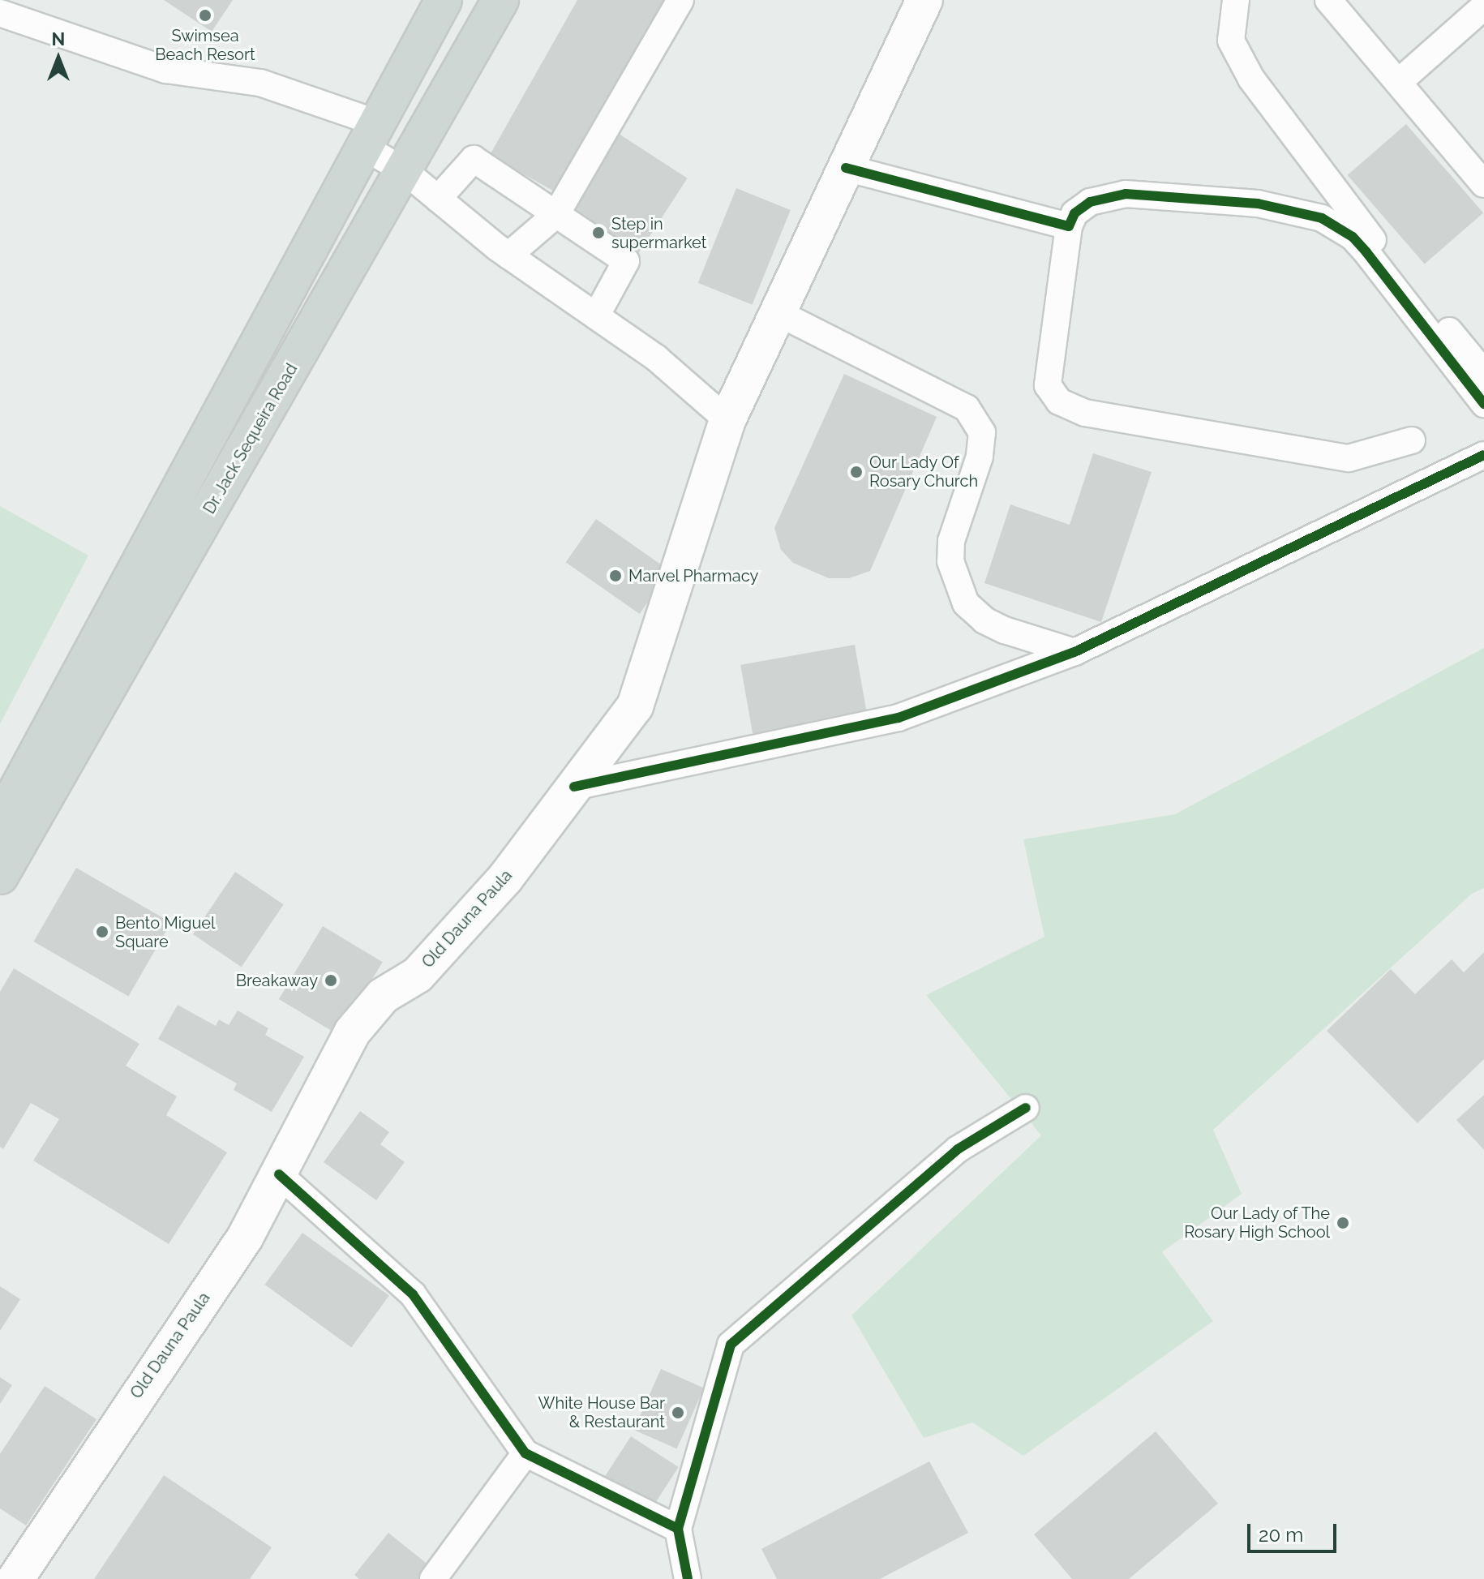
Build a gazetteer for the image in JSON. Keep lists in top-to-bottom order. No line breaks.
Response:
{"streets":{"main road":["Dr. Jack Sequeira Road","Old Dauna Paula"]},"places":["Swimsea Beach Resort","Step in supermarket","Our Lady Of Rosary Church","Marvel Pharmacy","Bento Miguel Square","Breakaway","Our Lady of The Rosary High School","White House Bar & Restaurant"],"scale_bar":"20 m","north":"top"}
